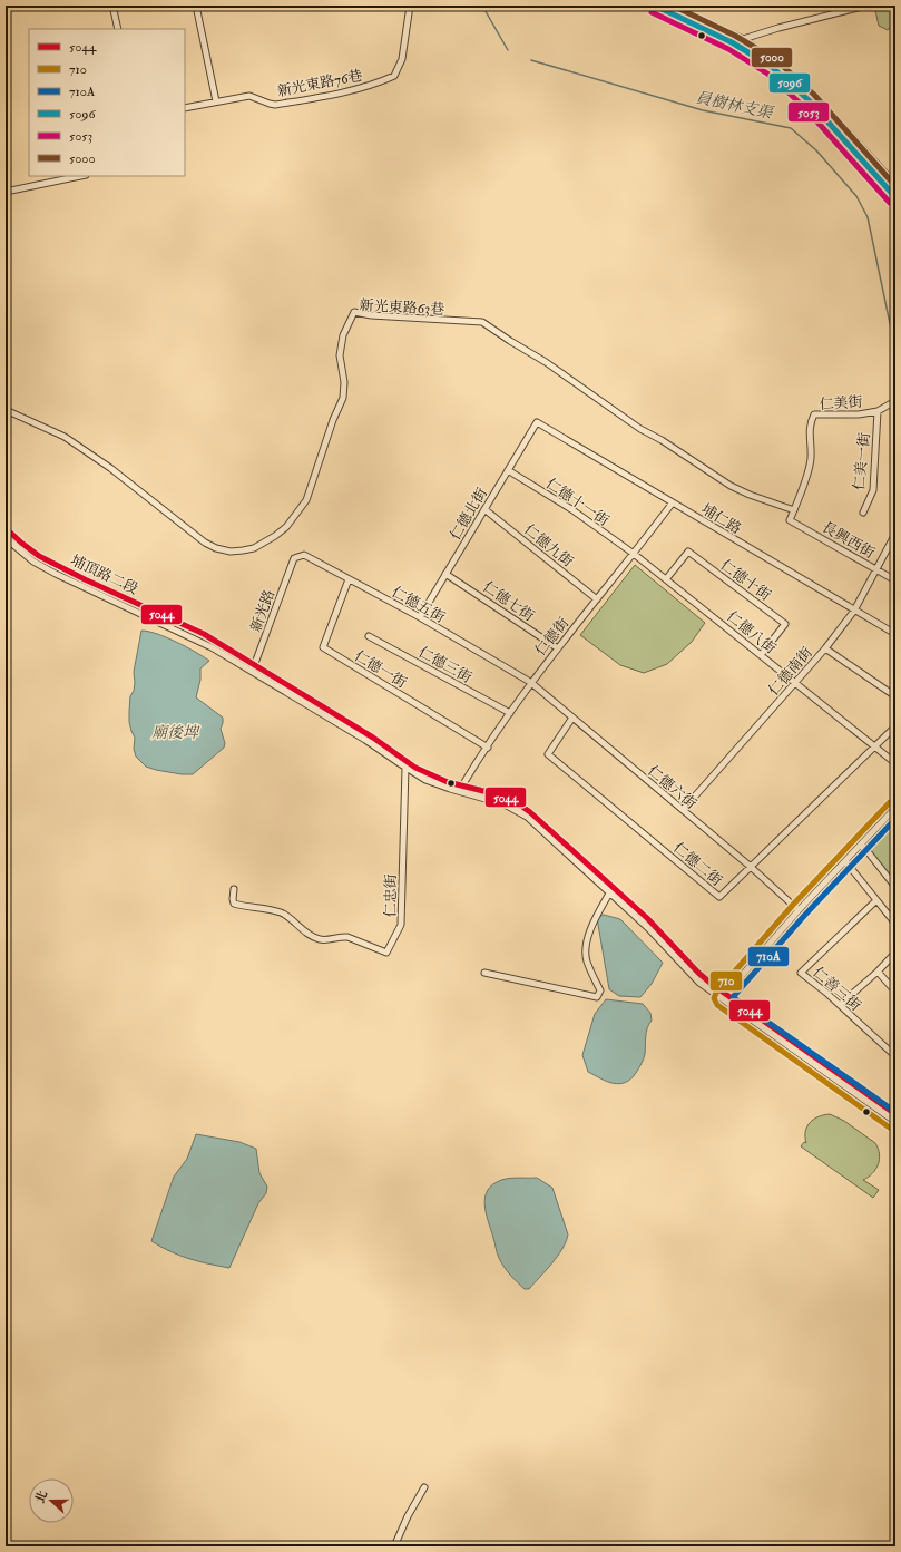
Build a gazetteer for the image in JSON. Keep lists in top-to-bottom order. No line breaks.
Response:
{"streets":{"street":["新光東路76巷","新光東路63巷","仁美街","仁美一街","仁德十一街","仁德北街","埔仁路","長興西街","仁德九街","埔頂路二段","仁德十街","仁德七街","仁德五街","新光路","仁德八街","仁德街","仁德三街","仁德一街","仁德南街","仁德六街","仁德二街","仁忠街","仁善三街"]},"crossings":[["新光東路63巷","仁美街"],["仁美街","仁美一街"],["仁美街","長興西街"],["仁德十一街","仁德北街"],["仁德十一街","仁德八街"],["仁德十一街","仁德街"],["仁德北街","埔仁路"],["仁德北街","仁德九街"],["仁德北街","仁德七街"],["仁德北街","仁德五街"],["埔仁路","仁德街"],["埔仁路","仁德南街"],["長興西街","仁德南街"],["仁德九街","仁德街"],["埔頂路二段","新光路"],["埔頂路二段","仁德街"],["埔頂路二段","仁忠街"],["仁德十街","仁德八街"],["仁德七街","仁德街"],["仁德五街","新光路"],["仁德五街","仁德街"],["仁德五街","仁德一街"],["仁德五街","仁德六街"],["仁德八街","仁德街"],["仁德八街","仁德南街"],["仁德八街","仁德二街"],["仁德街","仁德三街"],["仁德街","仁德一街"],["仁德街","仁德六街"],["仁德南街","仁德六街"],["仁德六街","仁德二街"]],"water":["員樹林支渠","廟後埤"],"lines":["transit line 5096","transit line 5000","transit line 5053","transit line 5044","transit line 710","transit line 710A"],"legend":["5044","710","710A","5096","5053","5000"],"north":"left"}
